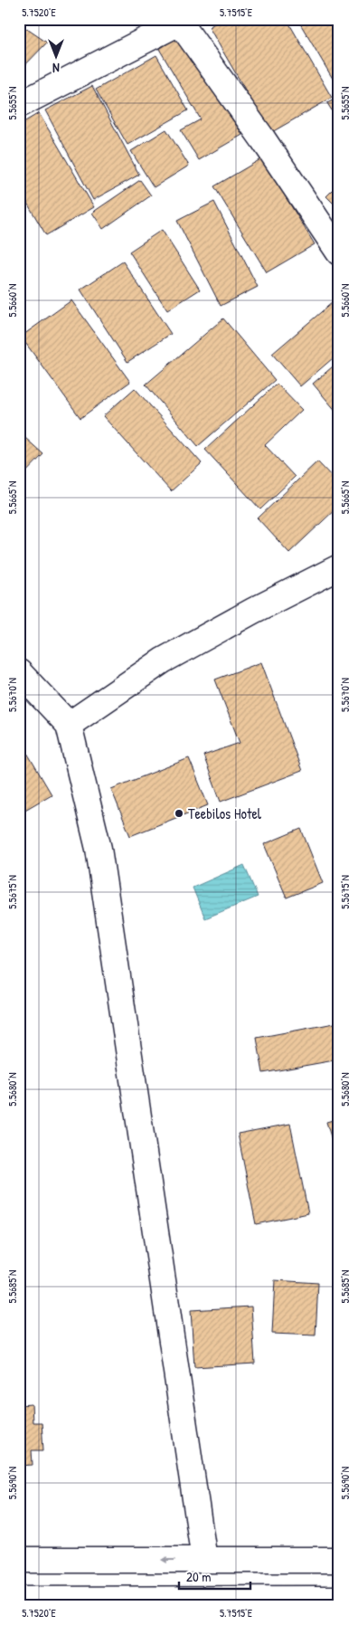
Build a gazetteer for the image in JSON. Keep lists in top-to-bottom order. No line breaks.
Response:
{"places":["Teebilos Hotel"],"scale_bar":"20 m","north":"bottom","coordinates":["5.7520°E","5.7515°E","5.5655°N","5.5660°N","5.5665°N","5.5670°N","5.5675°N","5.5680°N","5.5685°N","5.5690°N"]}
